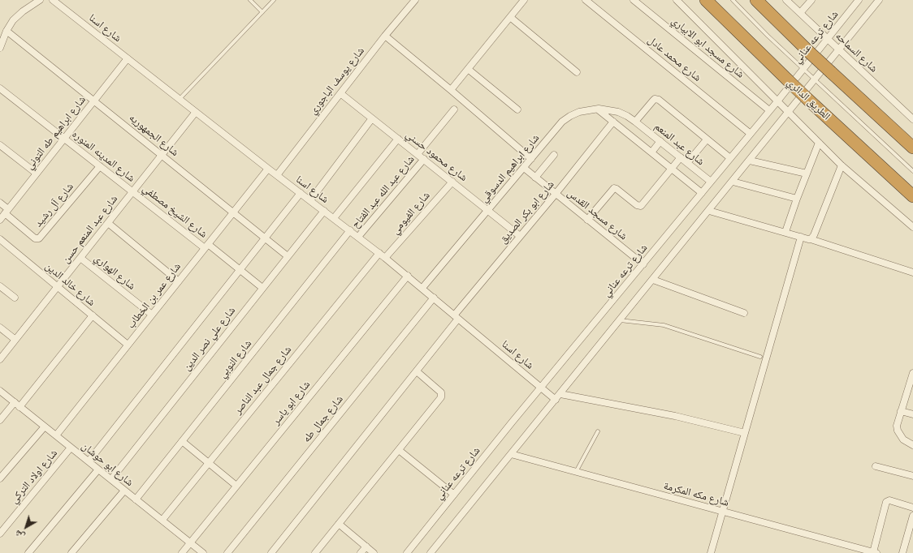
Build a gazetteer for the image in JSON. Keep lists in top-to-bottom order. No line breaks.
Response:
{"streets":{"highway":["الطريق الدائري"],"street":["شارع اسنا","شارع ترعه عناني","شارع مسجد ابو الابياري","شارع السماحه","شارع محمد عادل","شارع يوسف الباجوري","شارع ابراهيم طه التوني","شارع الجمهوريه","شارع عبد المنعم","شارع المدينه المنوره","شارع محمود حسني","شارع ابراهيم الدسوقي","شارع عبد الله عبد الفتاح","شارع آل رشيد","شارع الشيخ مصطفي","شارع ابو بكر الصديق","شارع الفيومي","شارع مسجد القدس","شارع عبد المنعم حسن","شارع الهواري","شارع خالد الدين","شارع عمر بن الخطاب","شارع علي نصر الدين","شارع النوبي","شارع جمال عبد الناصر","شارع ابو ياسر","شارع جمال طه","شارع ابو حوشان","شارع اولاد التركي","شارع مكه المكرمة"]},"crossings":[["شارع اسنا","شارع ترعه عناني"],["شارع اسنا","شارع يوسف الباجوري"],["شارع اسنا","شارع ابراهيم طه التوني"],["شارع اسنا","شارع ابراهيم الدسوقي"],["شارع اسنا","شارع عبد الله عبد الفتاح"],["شارع اسنا","شارع ابو بكر الصديق"],["شارع اسنا","شارع الفيومي"],["شارع اسنا","شارع عبد المنعم حسن"],["شارع اسنا","شارع عمر بن الخطاب"],["شارع اسنا","شارع علي نصر الدين"],["شارع اسنا","شارع النوبي"],["شارع اسنا","شارع جمال عبد الناصر"],["شارع اسنا","شارع ابو ياسر"],["شارع اسنا","شارع جمال طه"],["شارع ترعه عناني","شارع مسجد ابو الابياري"],["شارع ترعه عناني","شارع السماحه"],["شارع ترعه عناني","شارع محمد عادل"],["شارع ترعه عناني","شارع عبد المنعم"],["شارع ترعه عناني","شارع مسجد القدس"],["شارع يوسف الباجوري","شارع محمود حسني"],["شارع ابراهيم طه التوني","شارع الجمهوريه"],["شارع ابراهيم طه التوني","شارع المدينه المنوره"],["شارع ابراهيم طه التوني","شارع آل رشيد"],["شارع الجمهوريه","شارع عبد المنعم حسن"],["شارع الجمهوريه","شارع عمر بن الخطاب"],["شارع الجمهوريه","شارع علي نصر الدين"],["شارع عبد المنعم","شارع ابراهيم الدسوقي"],["شارع المدينه المنوره","شارع آل رشيد"],["شارع المدينه المنوره","شارع الشيخ مصطفي"],["شارع المدينه المنوره","شارع عبد المنعم حسن"],["شارع محمود حسني","شارع ابراهيم الدسوقي"],["شارع محمود حسني","شارع عبد الله عبد الفتاح"],["شارع محمود حسني","شارع ابو بكر الصديق"],["شارع محمود حسني","شارع الفيومي"],["شارع ابراهيم الدسوقي","شارع مسجد القدس"],["شارع الشيخ مصطفي","شارع عبد المنعم حسن"],["شارع الشيخ مصطفي","شارع عمر بن الخطاب"],["شارع الشيخ مصطفي","شارع علي نصر الدين"],["شارع ابو بكر الصديق","شارع مسجد القدس"],["شارع عبد المنعم حسن","شارع الهواري"],["شارع عبد المنعم حسن","شارع خالد الدين"],["شارع الهواري","شارع عمر بن الخطاب"],["شارع خالد الدين","شارع عمر بن الخطاب"],["شارع عمر بن الخطاب","شارع ابو حوشان"],["شارع علي نصر الدين","شارع ابو حوشان"],["شارع النوبي","شارع ابو حوشان"],["شارع جمال عبد الناصر","شارع ابو حوشان"],["شارع ابو ياسر","شارع ابو حوشان"],["شارع ابو حوشان","شارع اولاد التركي"]],"north":"bottom left"}
